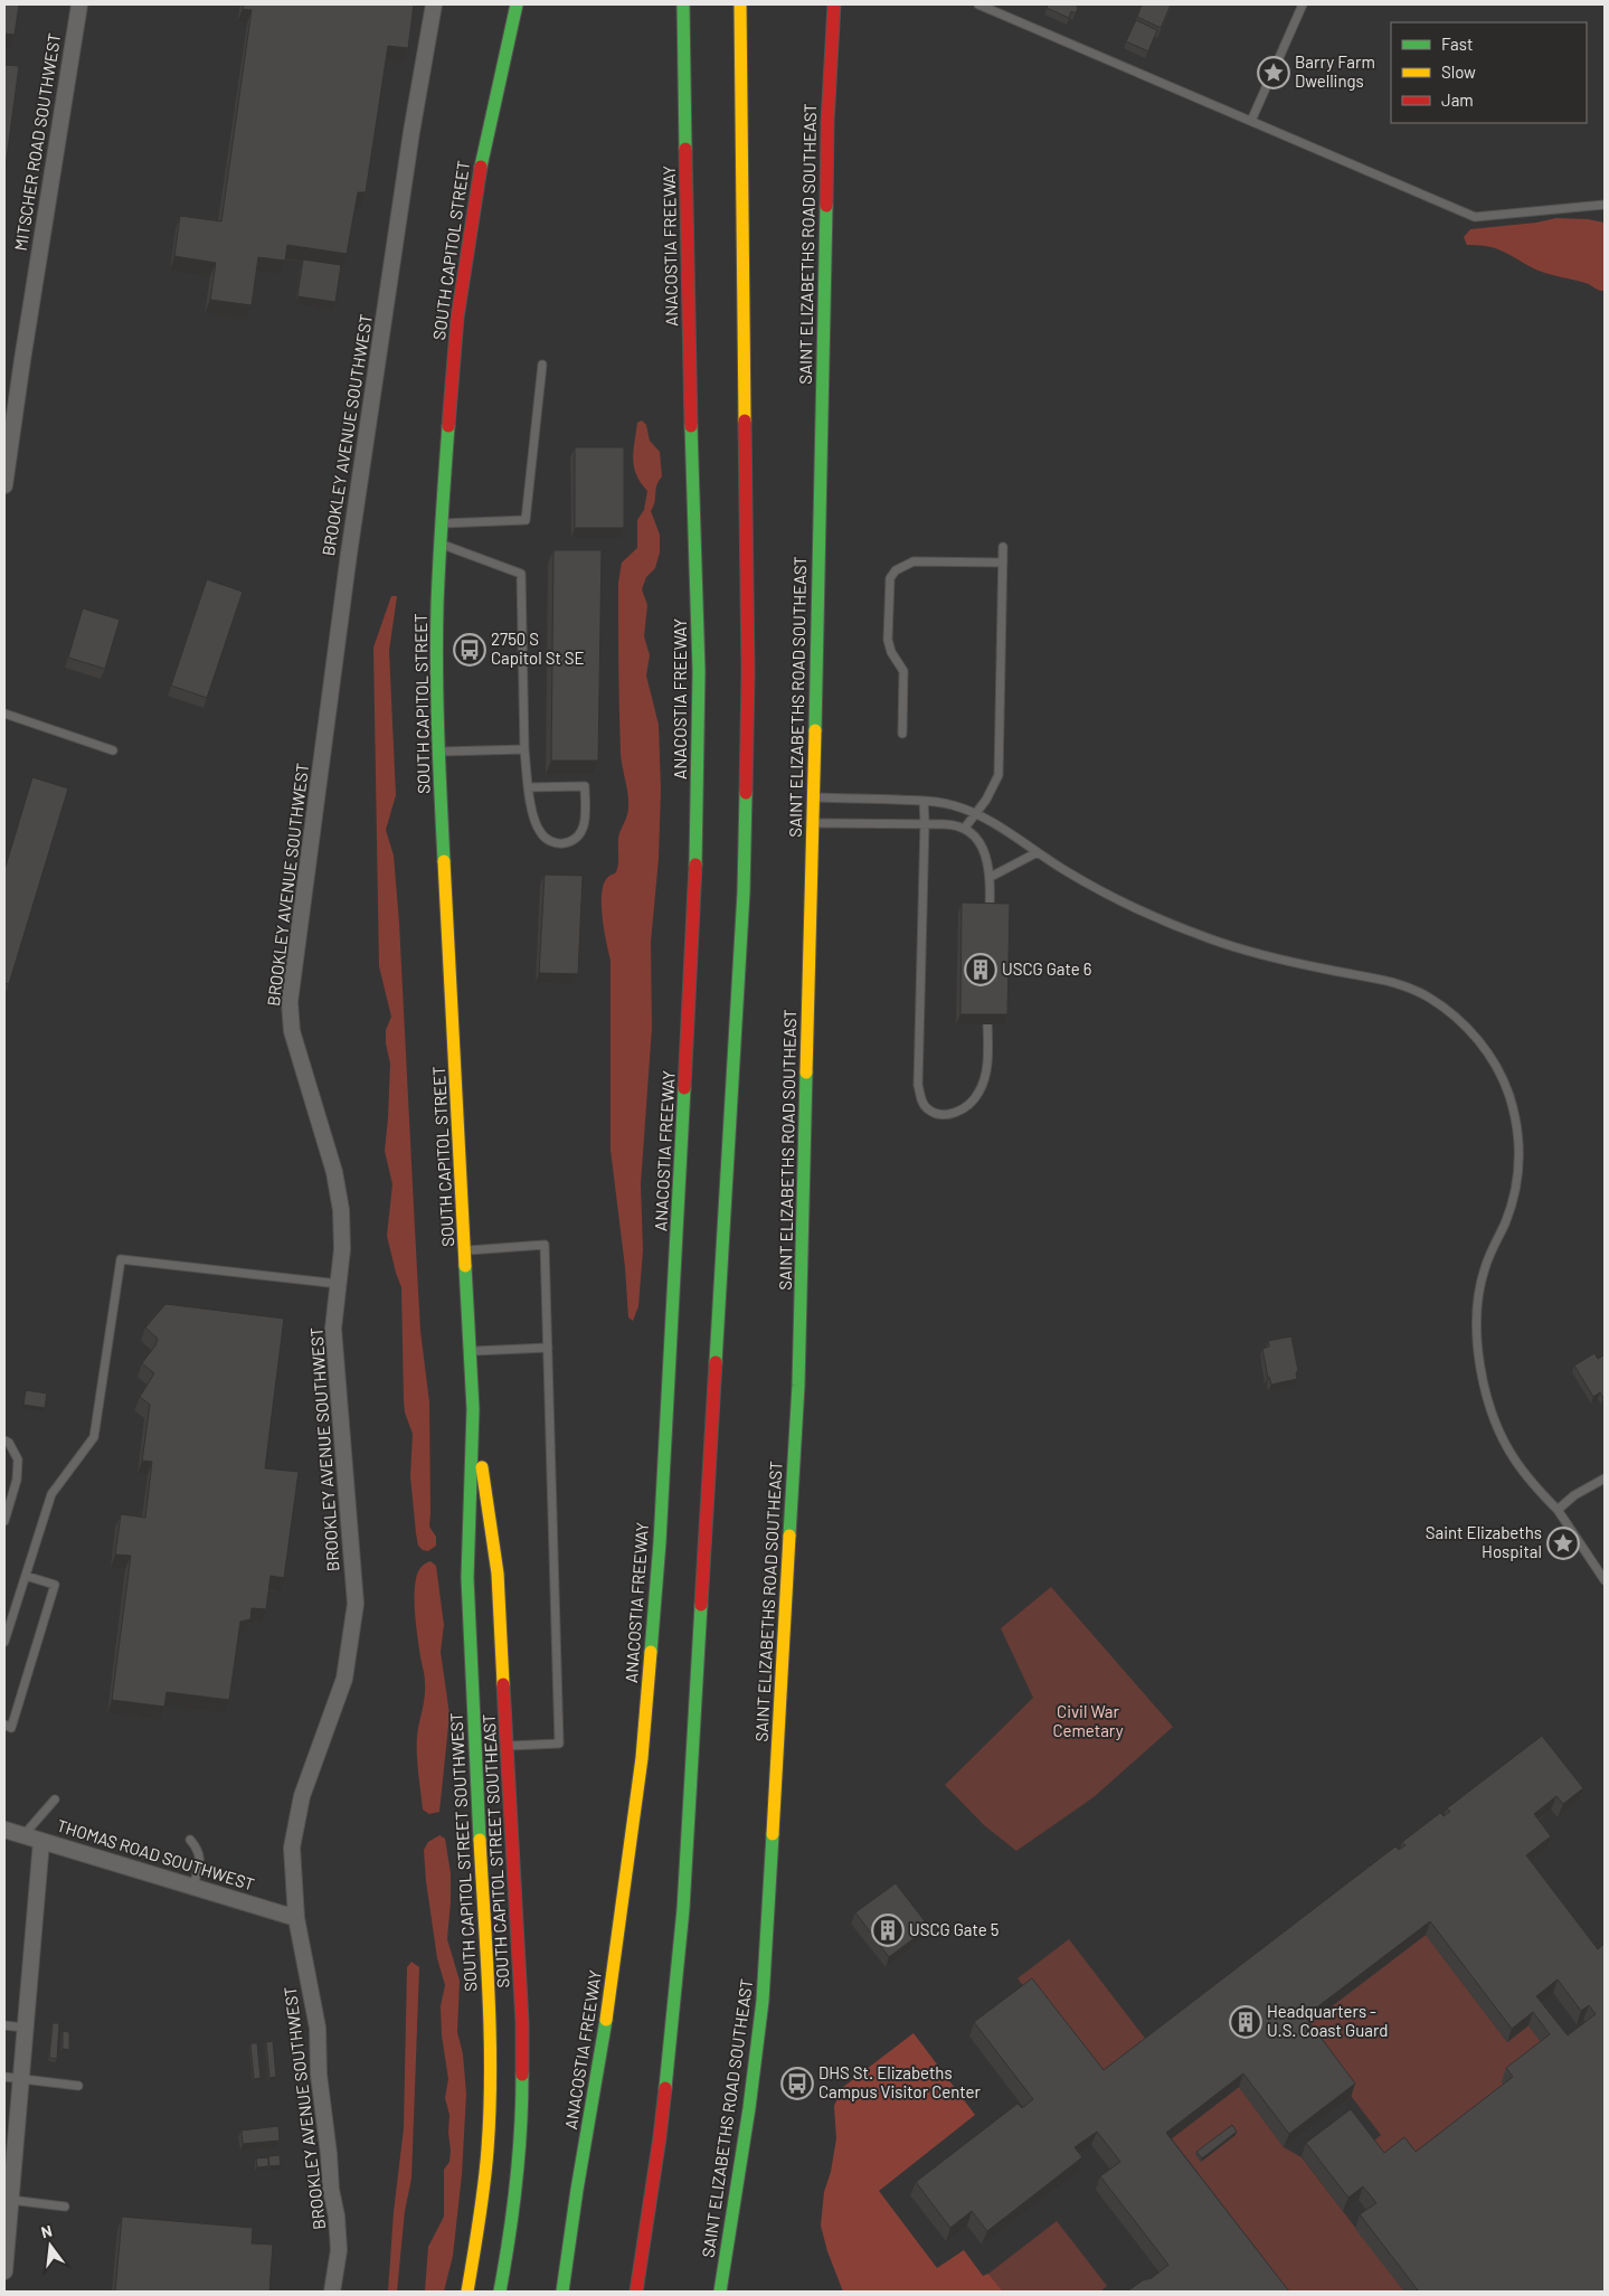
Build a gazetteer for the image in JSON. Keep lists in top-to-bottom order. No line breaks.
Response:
{"streets":{"main road":["SAINT ELIZABETHS ROAD SOUTHEAST","ANACOSTIA FREEWAY","SOUTH CAPITOL STREET","SOUTH CAPITOL STREET SOUTHEAST","SOUTH CAPITOL STREET SOUTHWEST"],"street":["MITSCHER ROAD SOUTHWEST","BROOKLEY AVENUE SOUTHWEST","THOMAS ROAD SOUTHWEST"]},"crossings":[["SOUTH CAPITOL STREET","SOUTH CAPITOL STREET SOUTHEAST"],["SOUTH CAPITOL STREET","SOUTH CAPITOL STREET SOUTHWEST"],["BROOKLEY AVENUE SOUTHWEST","THOMAS ROAD SOUTHWEST"],["SOUTH CAPITOL STREET SOUTHEAST","SOUTH CAPITOL STREET SOUTHWEST"]],"parks":["Civil War Cemetary"],"places":{"place":["Barry Farm Dwellings","Saint Elizabeths Hospital"],"bus stop":["2750 S Capitol St SE","DHS St. Elizabeths Campus Visitor Center"],"building":["USCG Gate 6","USCG Gate 5","Headquarters - U.S. Coast Guard"]},"legend":["Fast","Slow","Jam"],"north":"top"}
